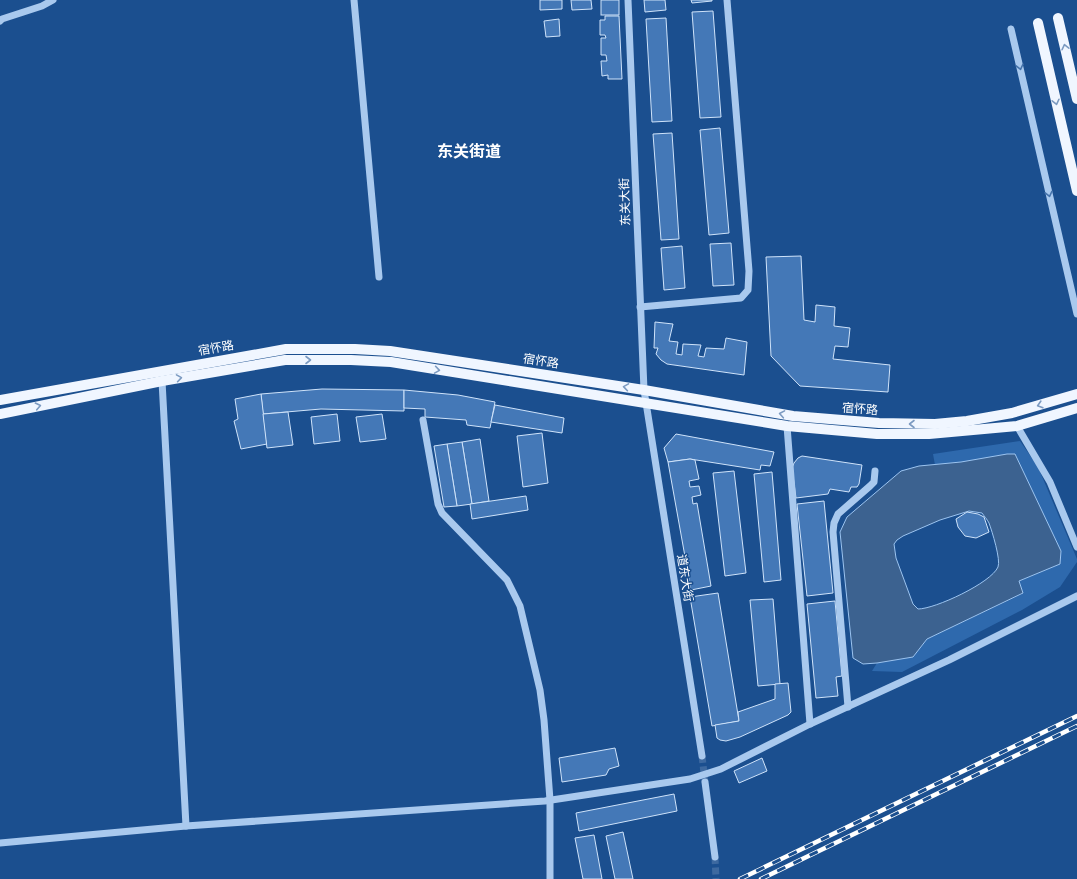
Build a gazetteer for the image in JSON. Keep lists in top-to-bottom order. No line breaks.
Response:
{"streets":{"main road":["宿怀路"],"street":["东关大街","道东大街"]},"crossings":[["东关大街","宿怀路"],["东关大街","道东大街"],["宿怀路","道东大街"]],"districts":["东关街道"]}
